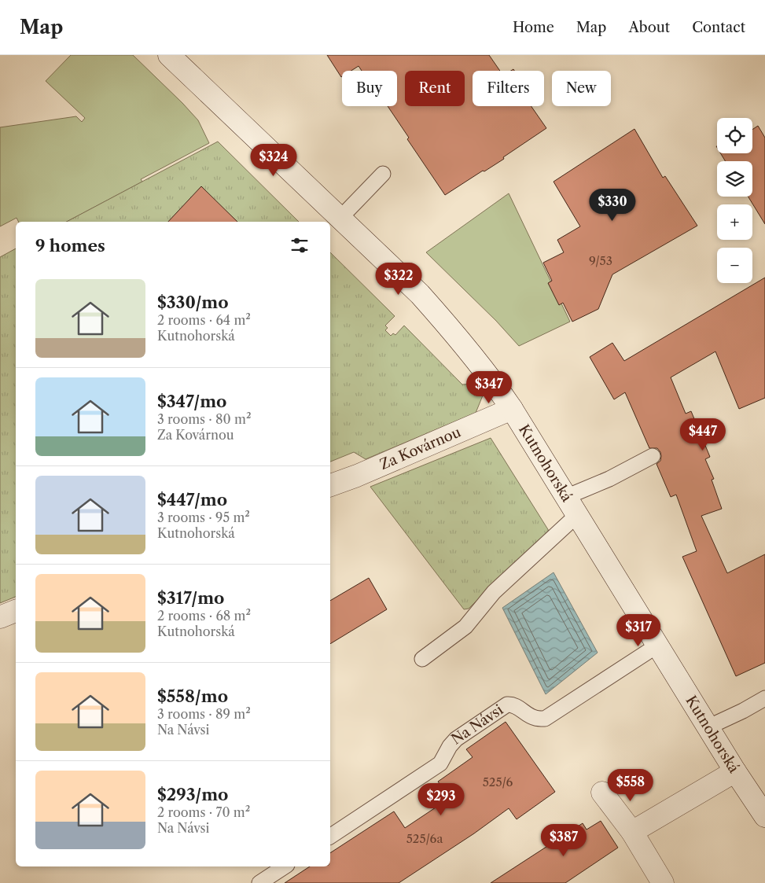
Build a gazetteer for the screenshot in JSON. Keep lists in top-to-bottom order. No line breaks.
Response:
{"streets":{"main road":["Za Kovárnou","Kutnohorská"],"lane":["Na Návsi"]},"crossings":[["Za Kovárnou","Kutnohorská"],["Kutnohorská","Na Návsi"]],"house_numbers":["9/53","525/6","525/6a"],"page":{"header":"Map","nav":["Home","Map","About","Contact"],"chip":["Buy","Rent","Filters","New"],"map_buttons":["+","−"],"price":["$324","$330","$322","$347","$447","$317","$558","$293","$387"],"heading":"9 homes","list":[{"name":"$330/mo","note":"2 rooms · 64 m² · Kutnohorská"},{"name":"$347/mo","note":"3 rooms · 80 m² · Za Kovárnou"},{"name":"$447/mo","note":"3 rooms · 95 m² · Kutnohorská"},{"name":"$317/mo","note":"2 rooms · 68 m² · Kutnohorská"},{"name":"$558/mo","note":"3 rooms · 89 m² · Na Návsi"},{"name":"$293/mo","note":"2 rooms · 70 m² · Na Návsi"}]}}
